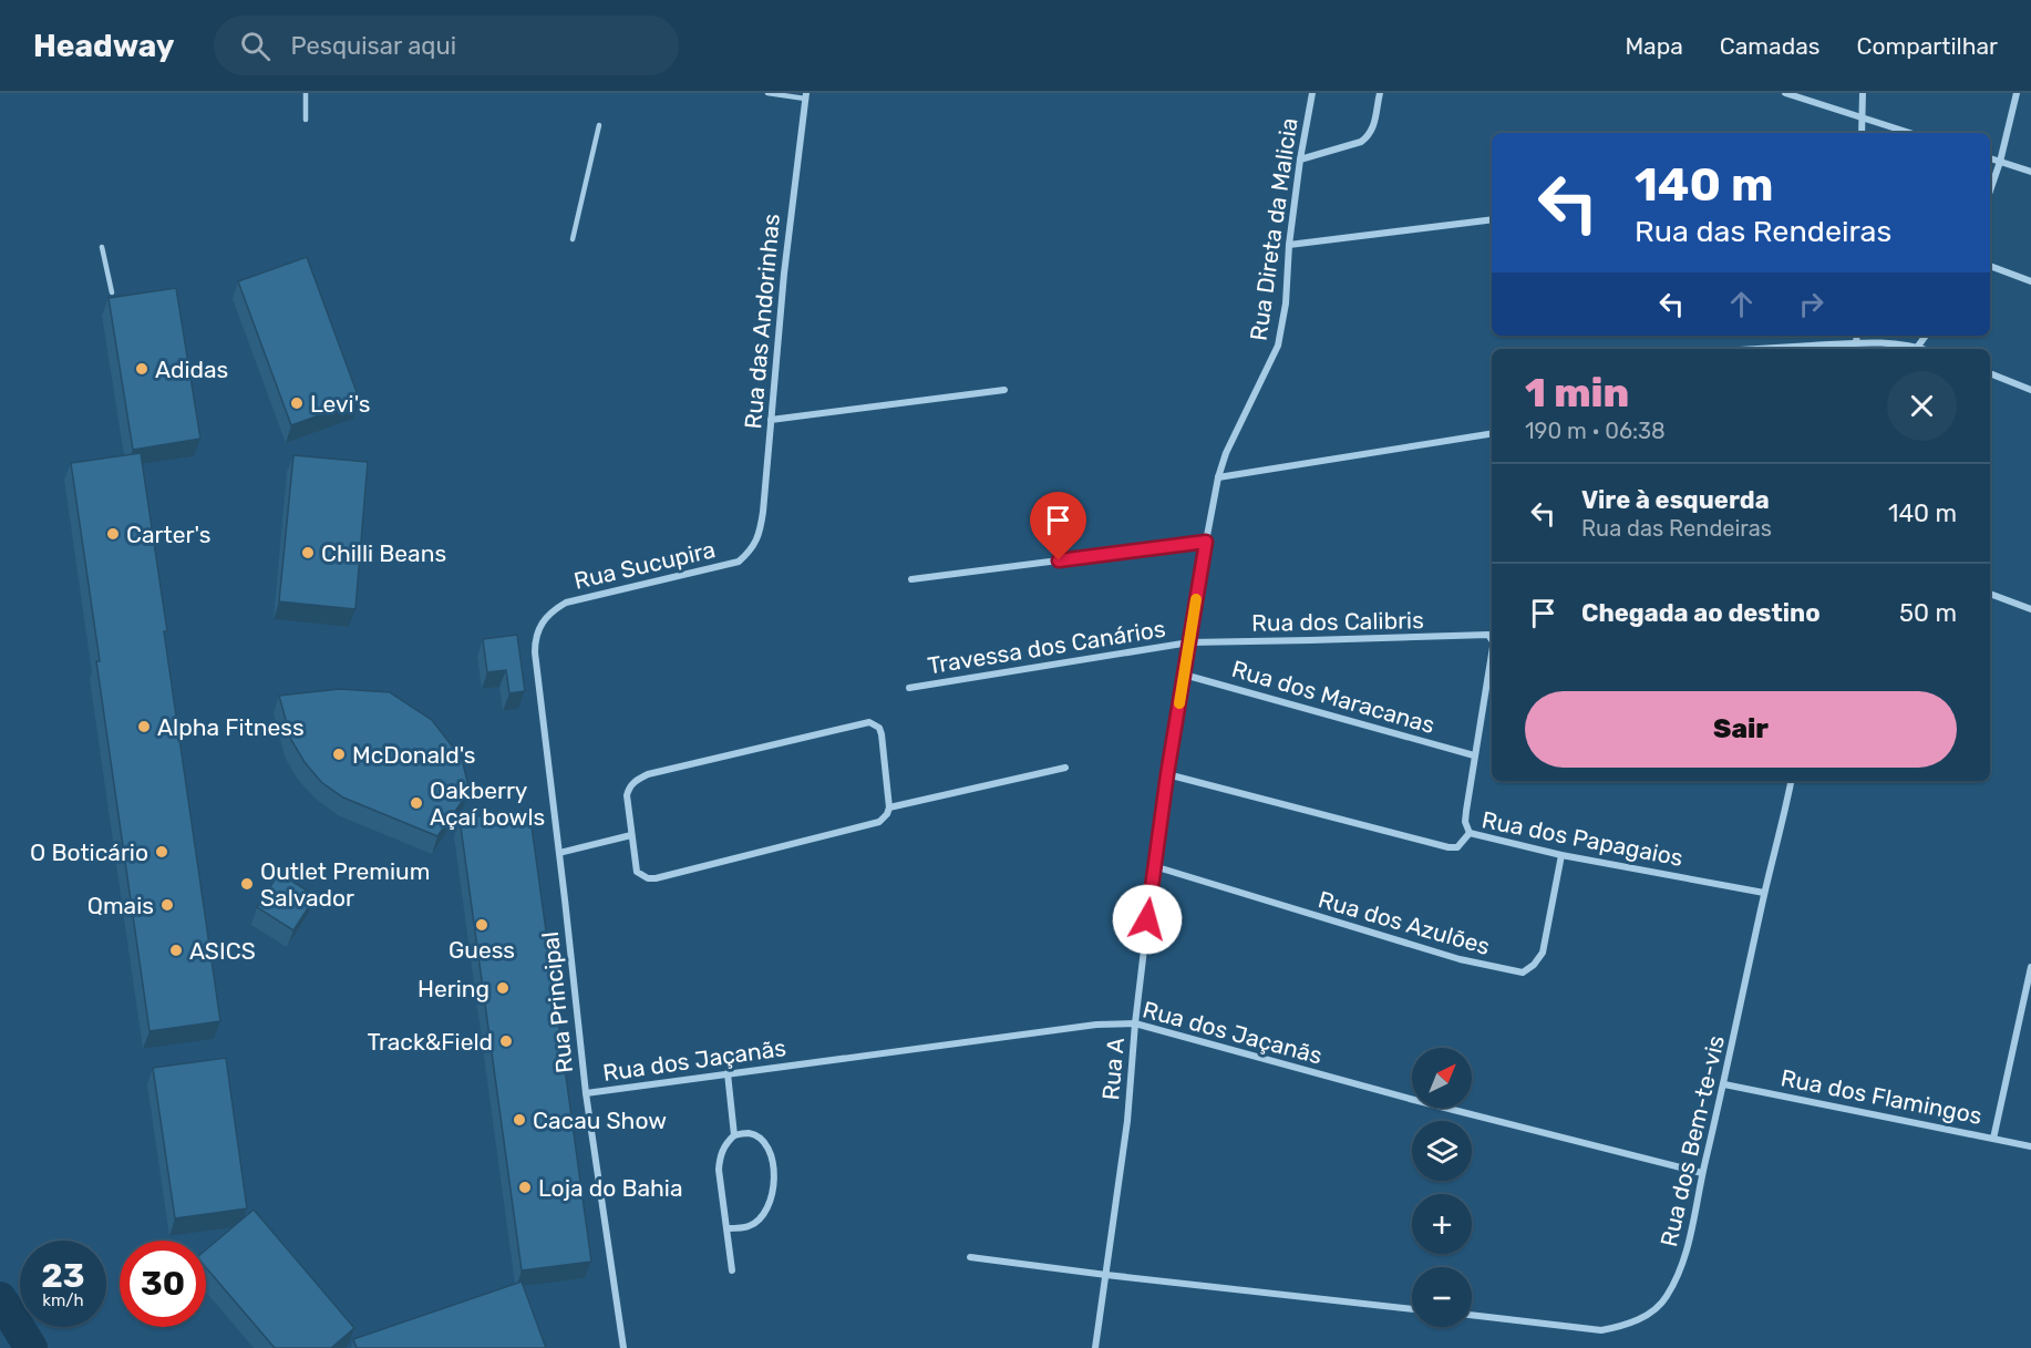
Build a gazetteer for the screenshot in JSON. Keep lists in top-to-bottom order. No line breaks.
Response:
{"streets":{"street":["Rua Direta da Malicia","Rua das Andorinhas","Rua Sucupira","Rua dos Calibris","Travessa dos Canários","Rua dos Maracanas","Rua dos Papagaios","Rua dos Azulões","Rua Principal","Rua dos Jaçanãs","Rua A","Rua dos Flamingos","Rua dos Bem-te-vis"]},"crossings":[["Rua Direta da Malicia","Rua A"],["Rua das Andorinhas","Rua Sucupira"],["Rua Sucupira","Rua Principal"],["Rua dos Calibris","Travessa dos Canários"],["Rua dos Calibris","Rua dos Maracanas"],["Rua dos Calibris","Rua A"],["Travessa dos Canários","Rua A"],["Rua dos Maracanas","Rua A"],["Rua dos Papagaios","Rua dos Azulões"],["Rua dos Papagaios","Rua A"],["Rua dos Papagaios","Rua dos Bem-te-vis"],["Rua dos Azulões","Rua A"],["Rua Principal","Rua dos Jaçanãs"],["Rua dos Jaçanãs","Rua A"],["Rua dos Jaçanãs","Rua dos Bem-te-vis"],["Rua dos Flamingos","Rua dos Bem-te-vis"]],"places":["Adidas","Levi's","Carter's","Chilli Beans","Alpha Fitness","McDonald's","Oakberry Açaí bowls","O Boticário","Outlet Premium Salvador","Qmais","Guess","ASICS","Hering","Track&Field","Cacau Show","Loja do Bahia"],"north":"top right","page":{"header":"Headway","search":"Pesquisar aqui","nav":["Mapa","Camadas","Compartilhar"],"turn":["140 m","Rua das Rendeiras"],"heading":["1 min","190 m · 06:38"],"list":[{"name":"Vire à esquerda","note":"Rua das Rendeiras","value":"140 m"},{"name":"Chegada ao destino","value":"50 m"}],"buttons":"Sair","map_buttons":["+","−"],"speed":"23 km/h","limit":"30"}}
